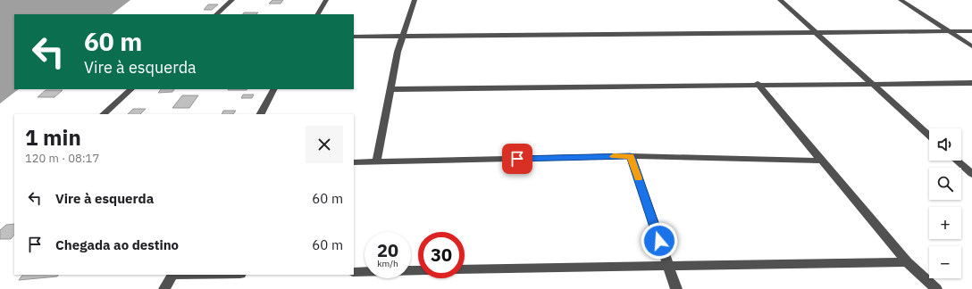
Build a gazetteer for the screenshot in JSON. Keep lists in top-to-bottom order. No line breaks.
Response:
{"page":{"turn":["60 m","Vire à esquerda"],"heading":["1 min","120 m · 08:17"],"map_buttons":["+","−"],"list":[{"name":"Vire à esquerda","value":"60 m"},{"name":"Chegada ao destino","value":"60 m"}],"speed":"20 km/h","limit":"30"}}
